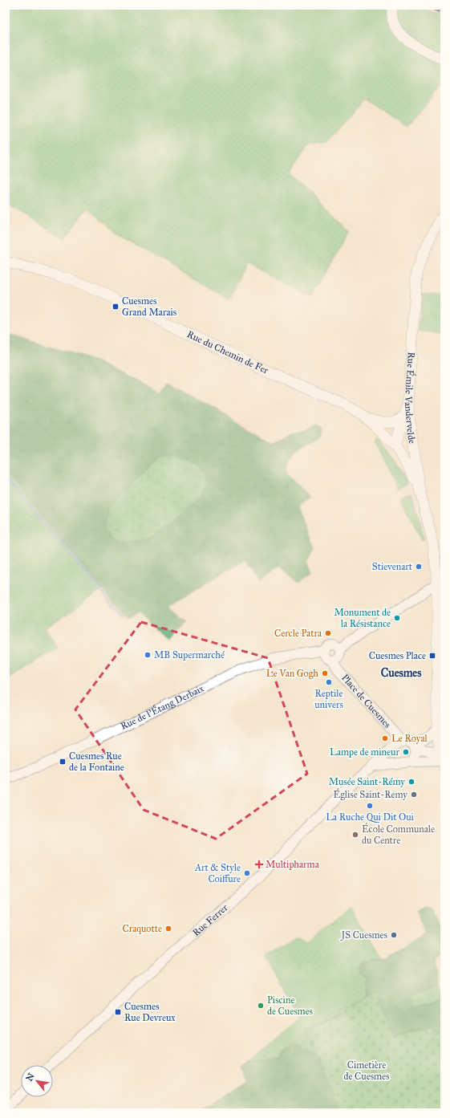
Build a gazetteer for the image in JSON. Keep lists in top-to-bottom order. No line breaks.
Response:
{"streets":{"main road":["Rue du Chemin de Fer","Rue Émile Vandervelde"],"street":["Place de Cuesmes","Rue de l'Étang Derbaix","Rue Ferrer"]},"crossings":[["Rue du Chemin de Fer","Rue Émile Vandervelde"],["Place de Cuesmes","Rue de l'Étang Derbaix"],["Place de Cuesmes","Rue Ferrer"]],"districts":["Cuesmes"],"parks":["Cimetière de Cuesmes"],"places":{"transit":["Cuesmes Grand Marais","Cuesmes Place","Cuesmes Rue de la Fontaine","Cuesmes Rue Devreux"],"other":["Stievenart","Monument de la Résistance","Cercle Patra","MB Supermarché","Le Van Gogh","Reptile univers","Le Royal","Lampe de mineur","Musée Saint-Rémy","Église Saint-Remy","La Ruche Qui Dit Oui","École Communale du Centre","Art & Style Coiffure","Craquotte","JS Cuesmes","Piscine de Cuesmes"],"health":["Multipharma"]},"north":"top left"}
